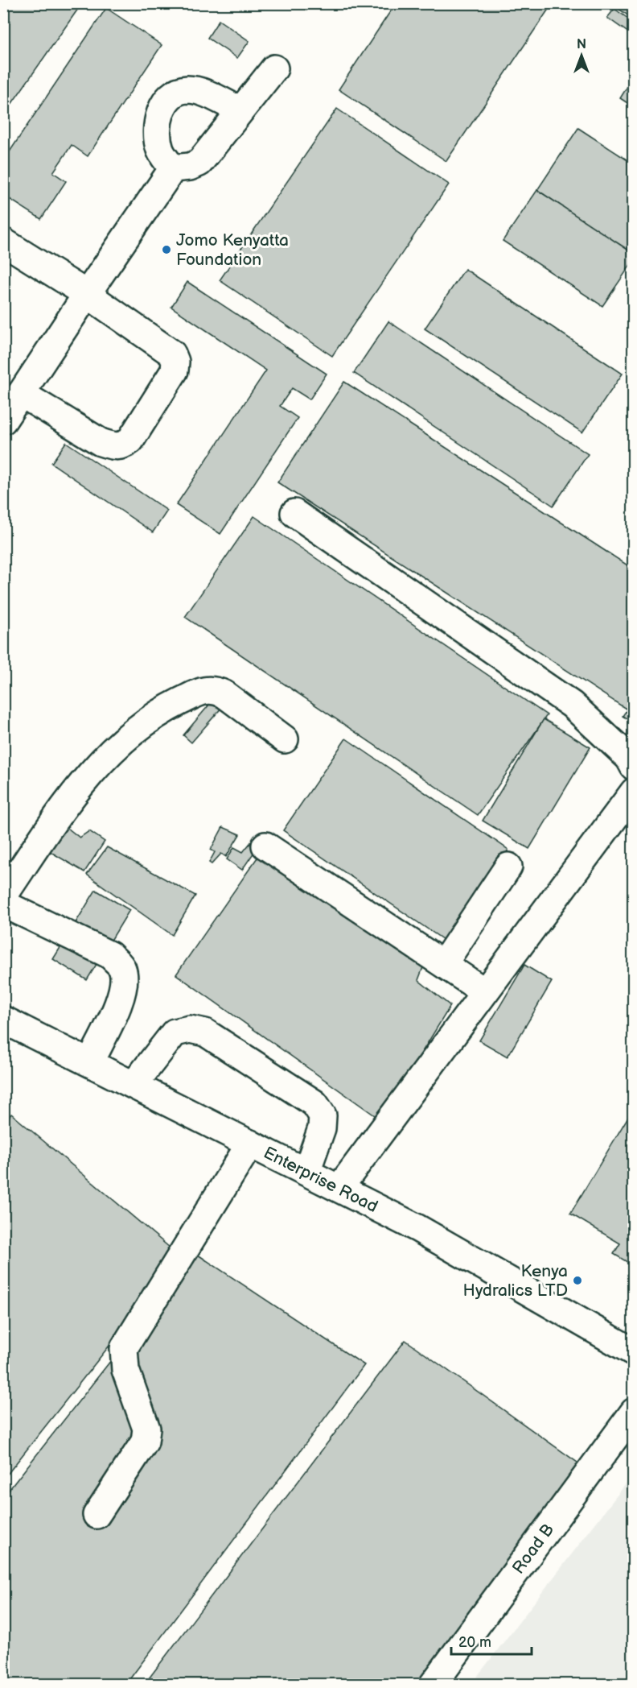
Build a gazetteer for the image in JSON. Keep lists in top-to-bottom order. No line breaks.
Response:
{"streets":{"main road":["Enterprise Road","Road B"]},"places":["Jomo Kenyatta Foundation","Kenya Hydralics LTD"],"scale_bar":"20 m","north":"top"}
